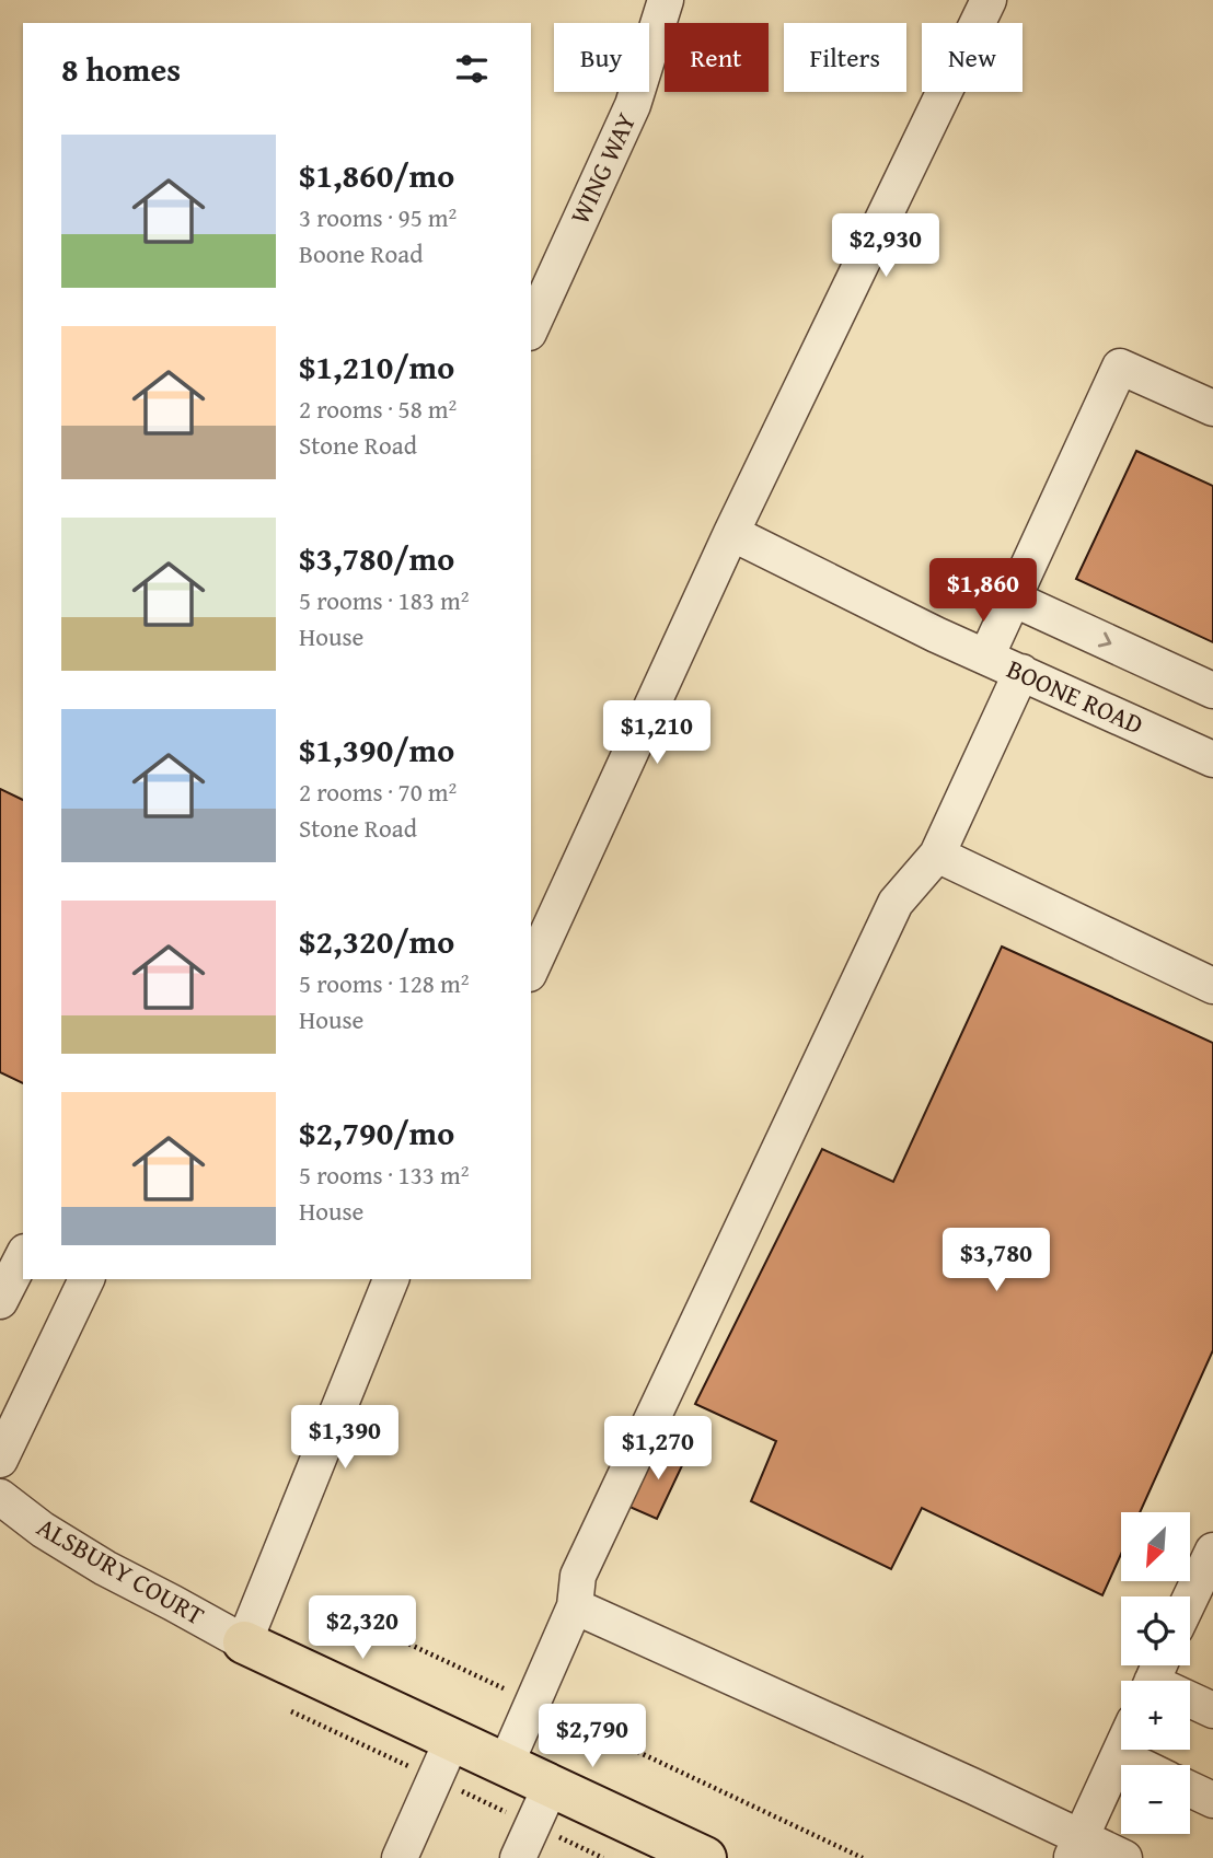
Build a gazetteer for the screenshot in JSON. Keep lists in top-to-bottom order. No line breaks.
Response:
{"streets":{"street":["WING WAY","BOONE ROAD","ALSBURY COURT"]},"north":"bottom left","page":{"chip":["Buy","Rent","Filters","New"],"heading":"8 homes","list":[{"name":"$1,860/mo","note":"3 rooms · 95 m² · Boone Road"},{"name":"$1,210/mo","note":"2 rooms · 58 m² · Stone Road"},{"name":"$3,780/mo","note":"5 rooms · 183 m² · House"},{"name":"$1,390/mo","note":"2 rooms · 70 m² · Stone Road"},{"name":"$2,320/mo","note":"5 rooms · 128 m² · House"},{"name":"$2,790/mo","note":"5 rooms · 133 m² · House"}],"price":["$2,930","$1,860","$1,210","$3,780","$1,390","$1,270","$2,320","$2,790"],"map_buttons":["+","−"]}}
